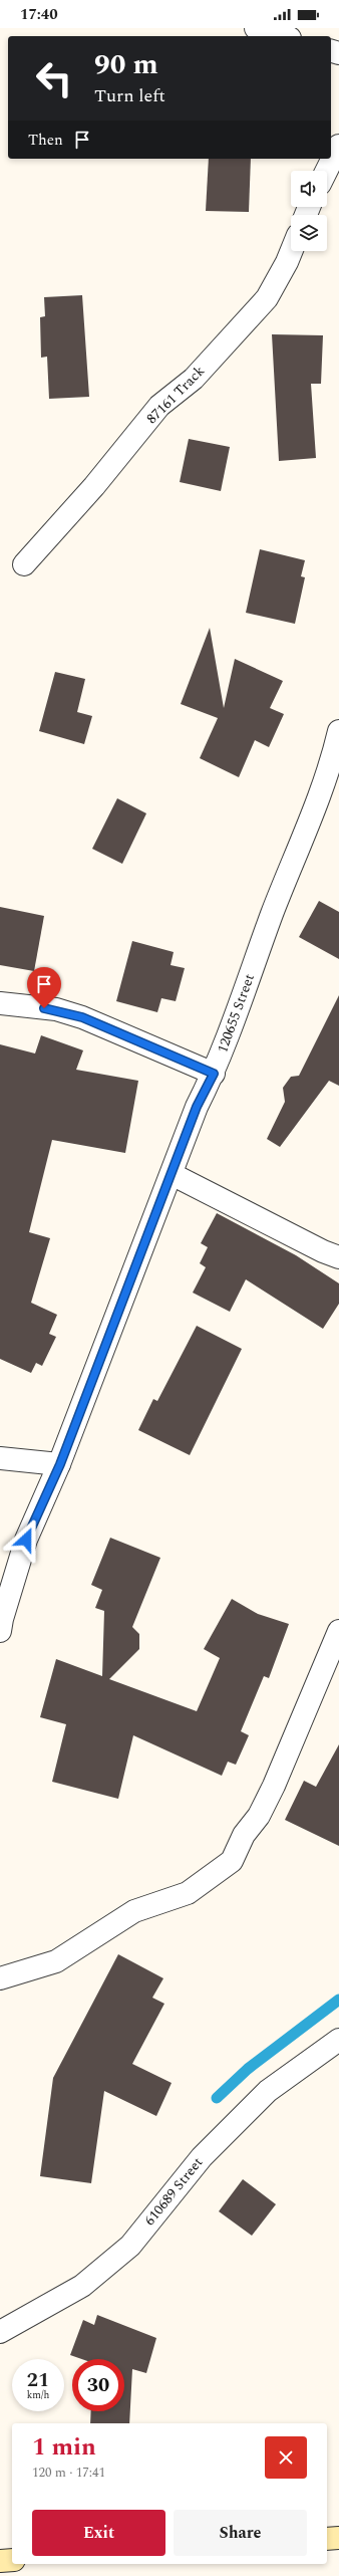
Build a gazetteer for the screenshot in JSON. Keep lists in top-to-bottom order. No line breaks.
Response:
{"streets":{"street":["87161 Track","120655 Street","610689 Street"]},"page":{"status":"17:40","turn":["90 m","Turn left"],"then":"Then","speed":"21 km/h","limit":"30","heading":["1 min","120 m · 17:41"],"buttons":["Exit","Share"]}}
